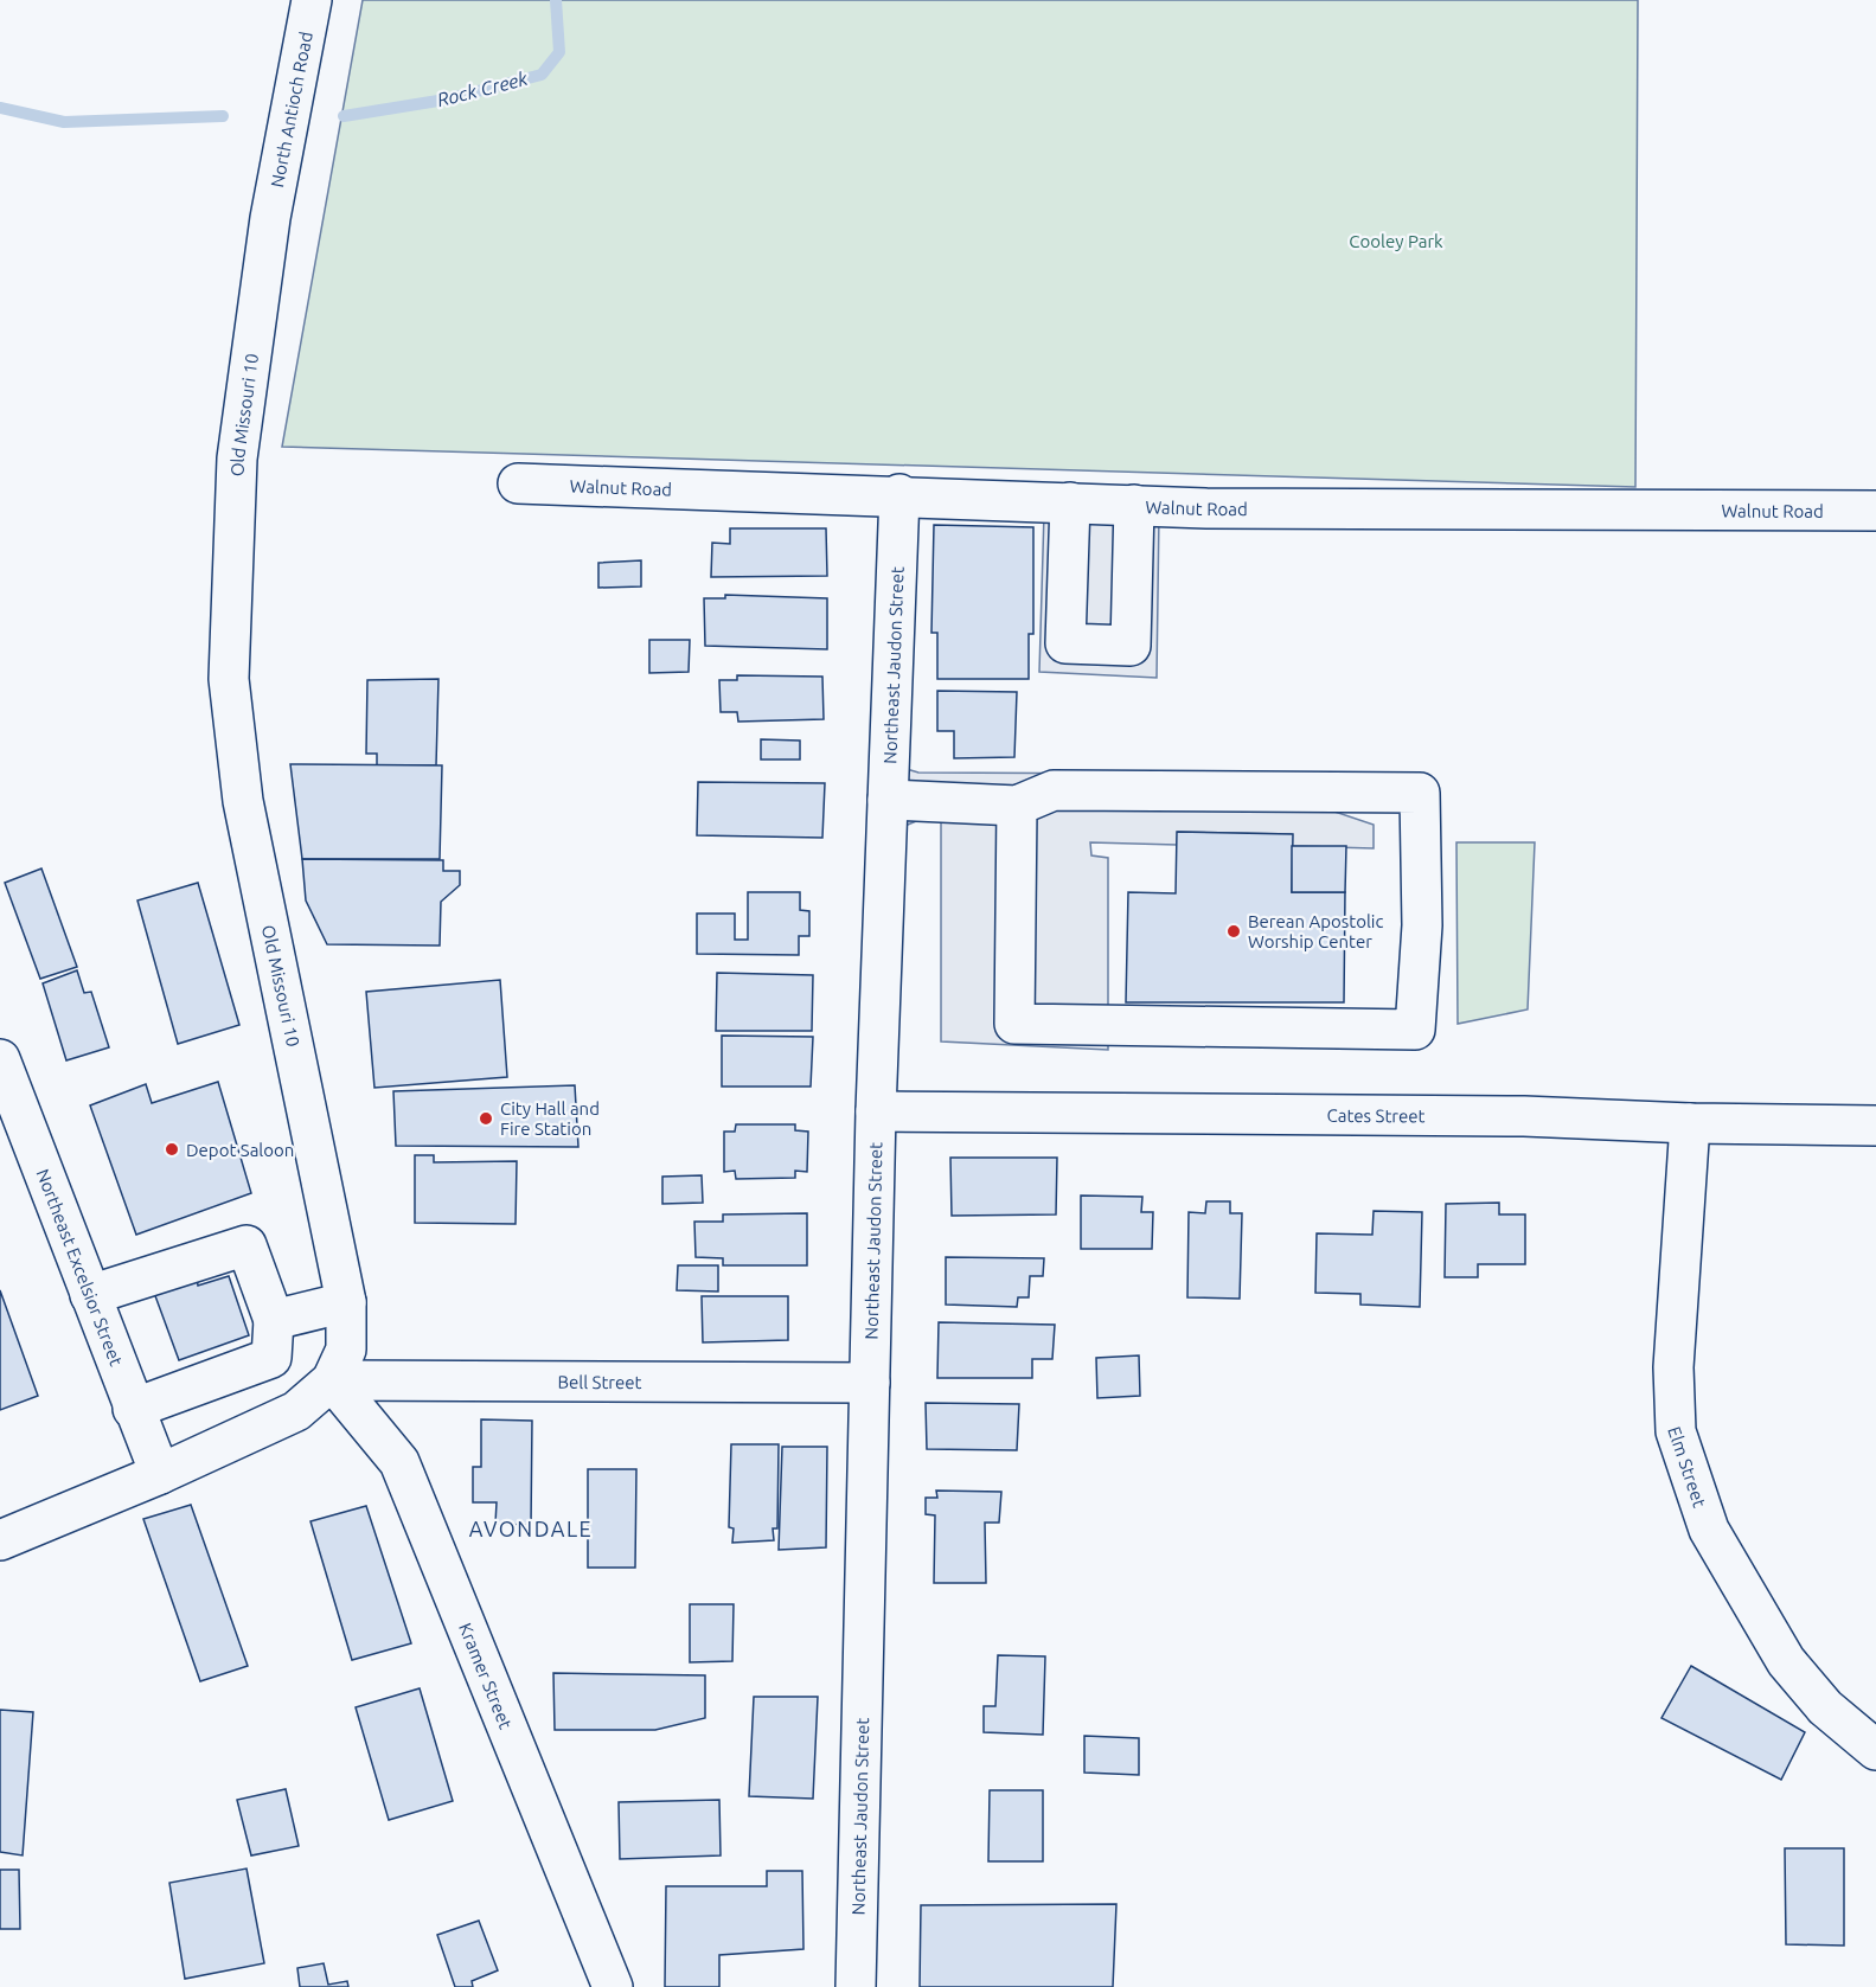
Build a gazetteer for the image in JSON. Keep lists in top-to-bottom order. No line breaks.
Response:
{"streets":{"street":["North Antioch Road","Old Missouri 10","Walnut Road","Northeast Jaudon Street","Cates Street","Northeast Excelsior Street","Bell Street","Elm Street","Kramer Street"]},"crossings":[["North Antioch Road","Old Missouri 10"],["Old Missouri 10","Northeast Excelsior Street"],["Old Missouri 10","Bell Street"],["Old Missouri 10","Kramer Street"],["Walnut Road","Northeast Jaudon Street"],["Northeast Jaudon Street","Cates Street"],["Northeast Jaudon Street","Bell Street"],["Cates Street","Elm Street"],["Bell Street","Kramer Street"]],"districts":["AVONDALE"],"water":["Rock Creek"],"parks":["Cooley Park"],"places":["Berean Apostolic Worship Center","City Hall and Fire Station","Depot Saloon"]}
